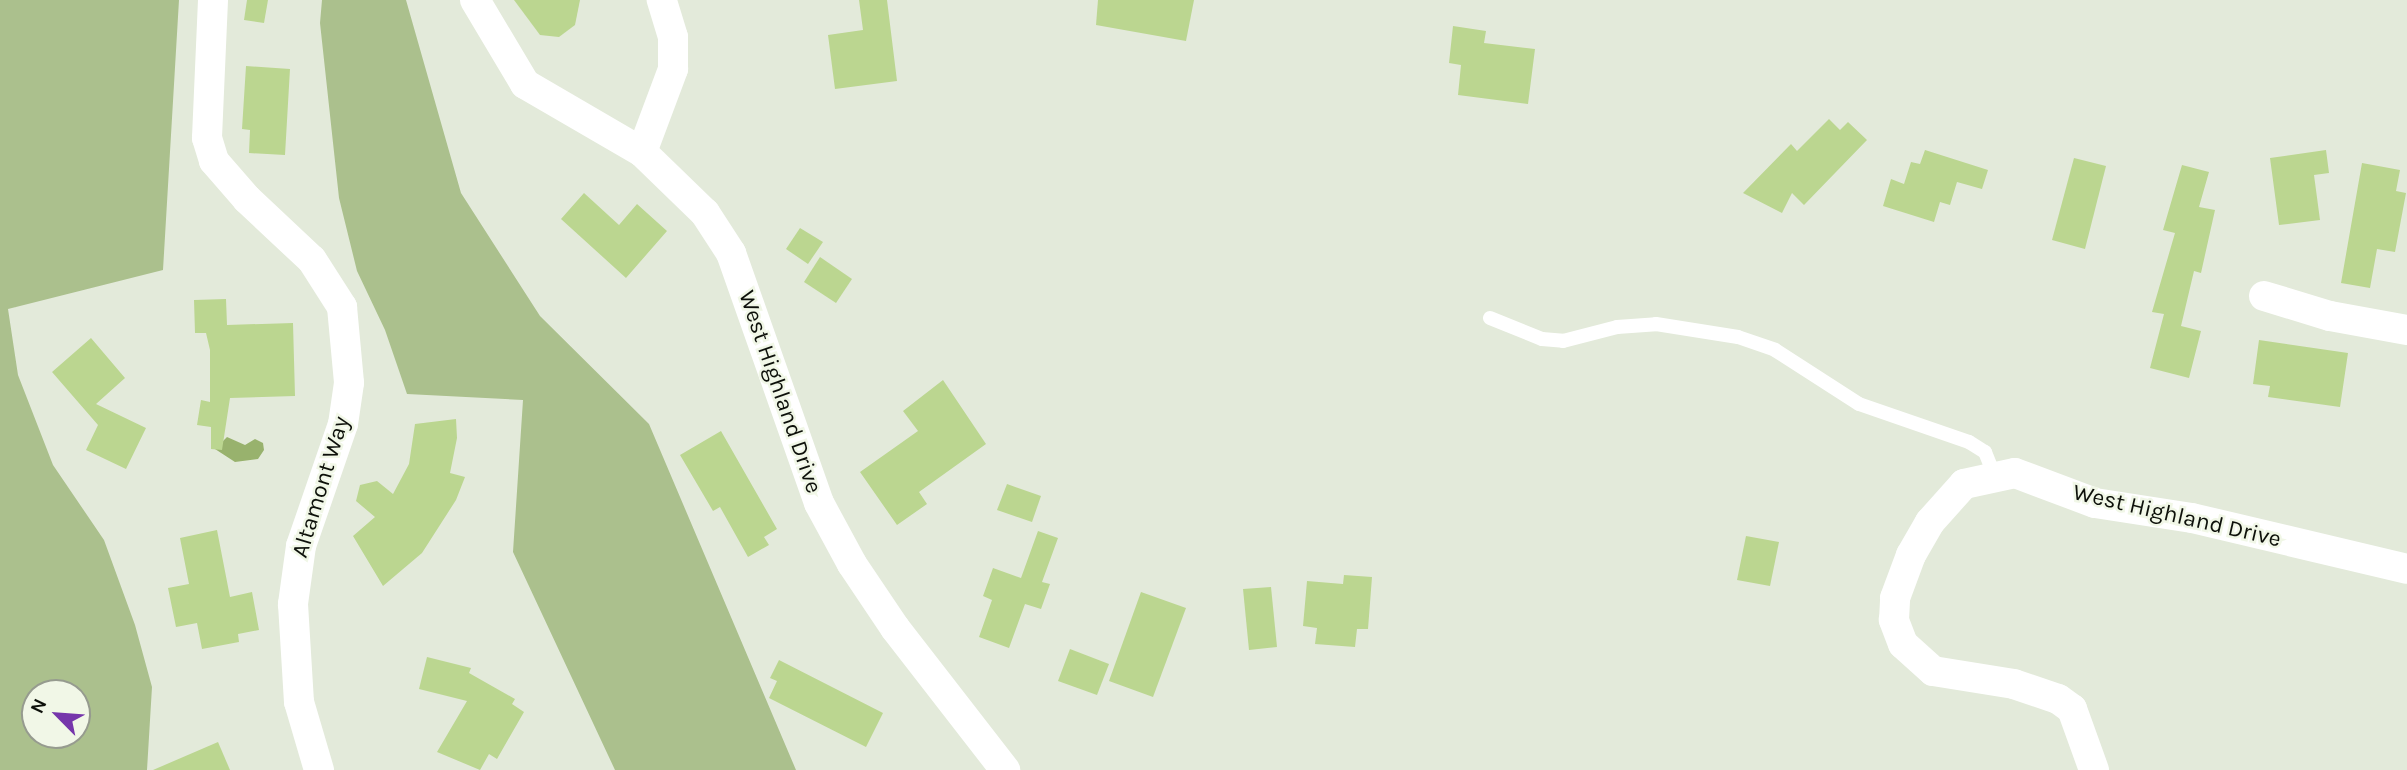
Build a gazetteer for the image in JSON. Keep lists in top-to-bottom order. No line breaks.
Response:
{"streets":{"street":["West Highland Drive","Altamont Way"]},"north":"top left"}
